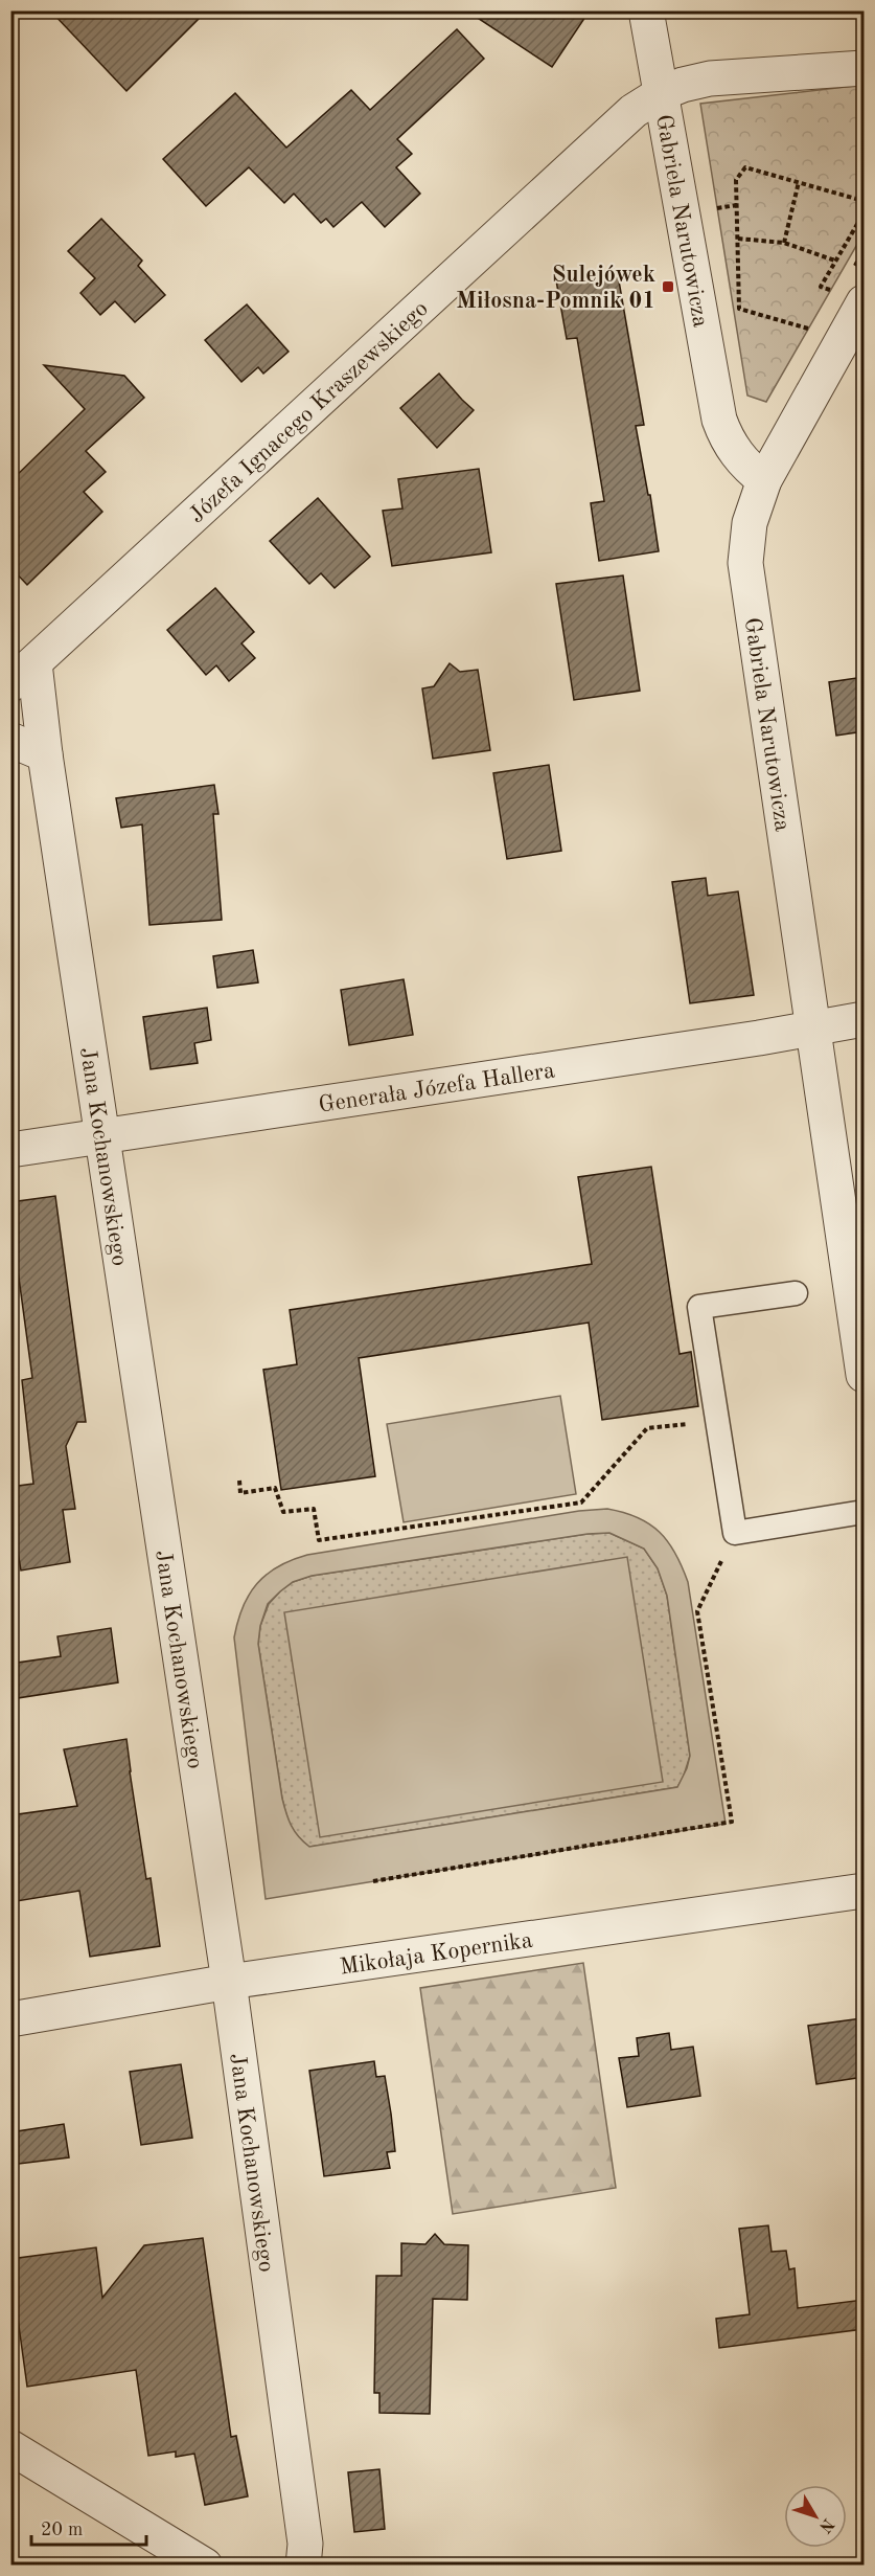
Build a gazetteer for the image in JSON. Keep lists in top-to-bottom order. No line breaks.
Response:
{"streets":{"street":["Gabriela Narutowicza","Józefa Ignacego Kraszewskiego","Generała Józefa Hallera","Jana Kochanowskiego","Mikołaja Kopernika"]},"crossings":[["Gabriela Narutowicza","Józefa Ignacego Kraszewskiego"],["Gabriela Narutowicza","Generała Józefa Hallera"],["Józefa Ignacego Kraszewskiego","Jana Kochanowskiego"],["Generała Józefa Hallera","Jana Kochanowskiego"],["Jana Kochanowskiego","Mikołaja Kopernika"]],"places":{"transit":["Sulejówek Miłosna-Pomnik 01"]},"scale_bar":"20 m","north":"bottom right"}
